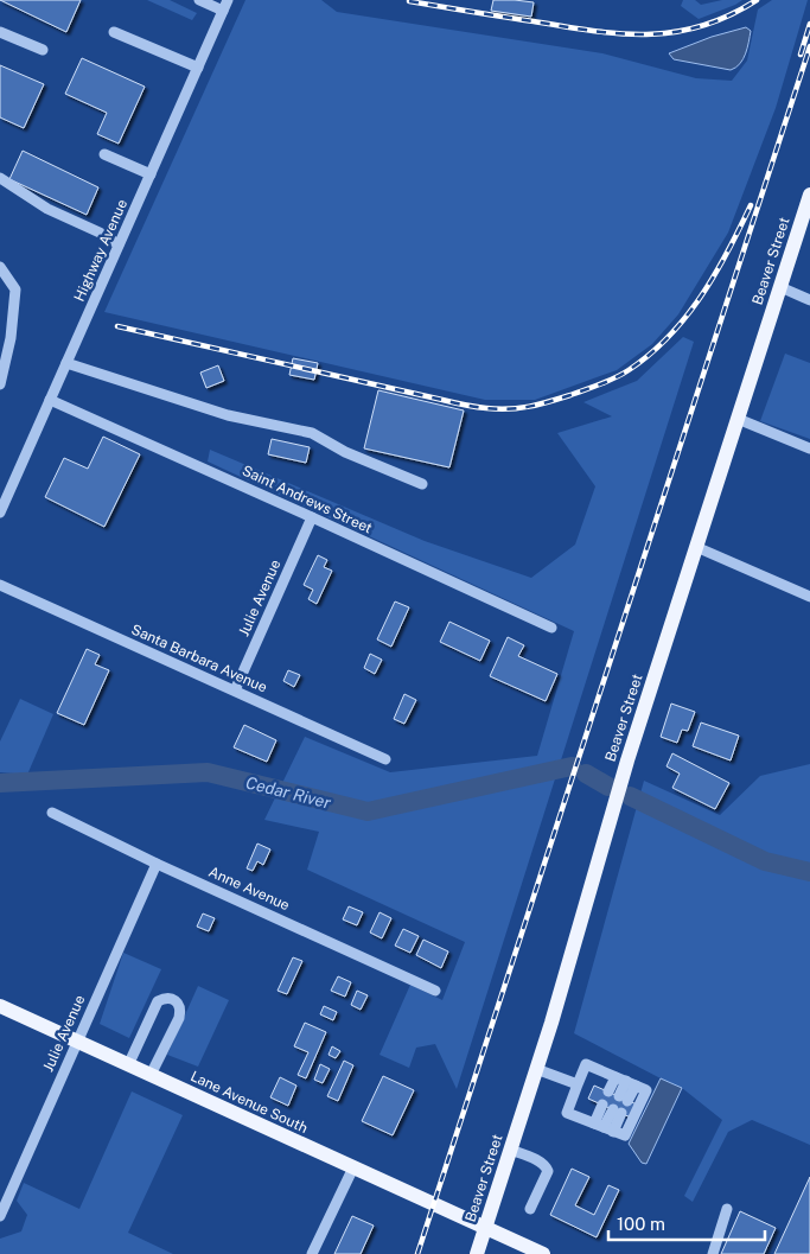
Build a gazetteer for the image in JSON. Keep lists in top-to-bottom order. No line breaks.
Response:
{"streets":{"main road":["Beaver Street","Lane Avenue South"],"street":["Highway Avenue","Saint Andrews Street","Julie Avenue","Santa Barbara Avenue","Anne Avenue"]},"crossings":[["Highway Avenue","Saint Andrews Street"],["Beaver Street","Lane Avenue South"],["Saint Andrews Street","Julie Avenue"],["Julie Avenue","Santa Barbara Avenue"],["Julie Avenue","Anne Avenue"],["Julie Avenue","Lane Avenue South"]],"water":["Cedar River"],"scale_bar":"100 m"}
